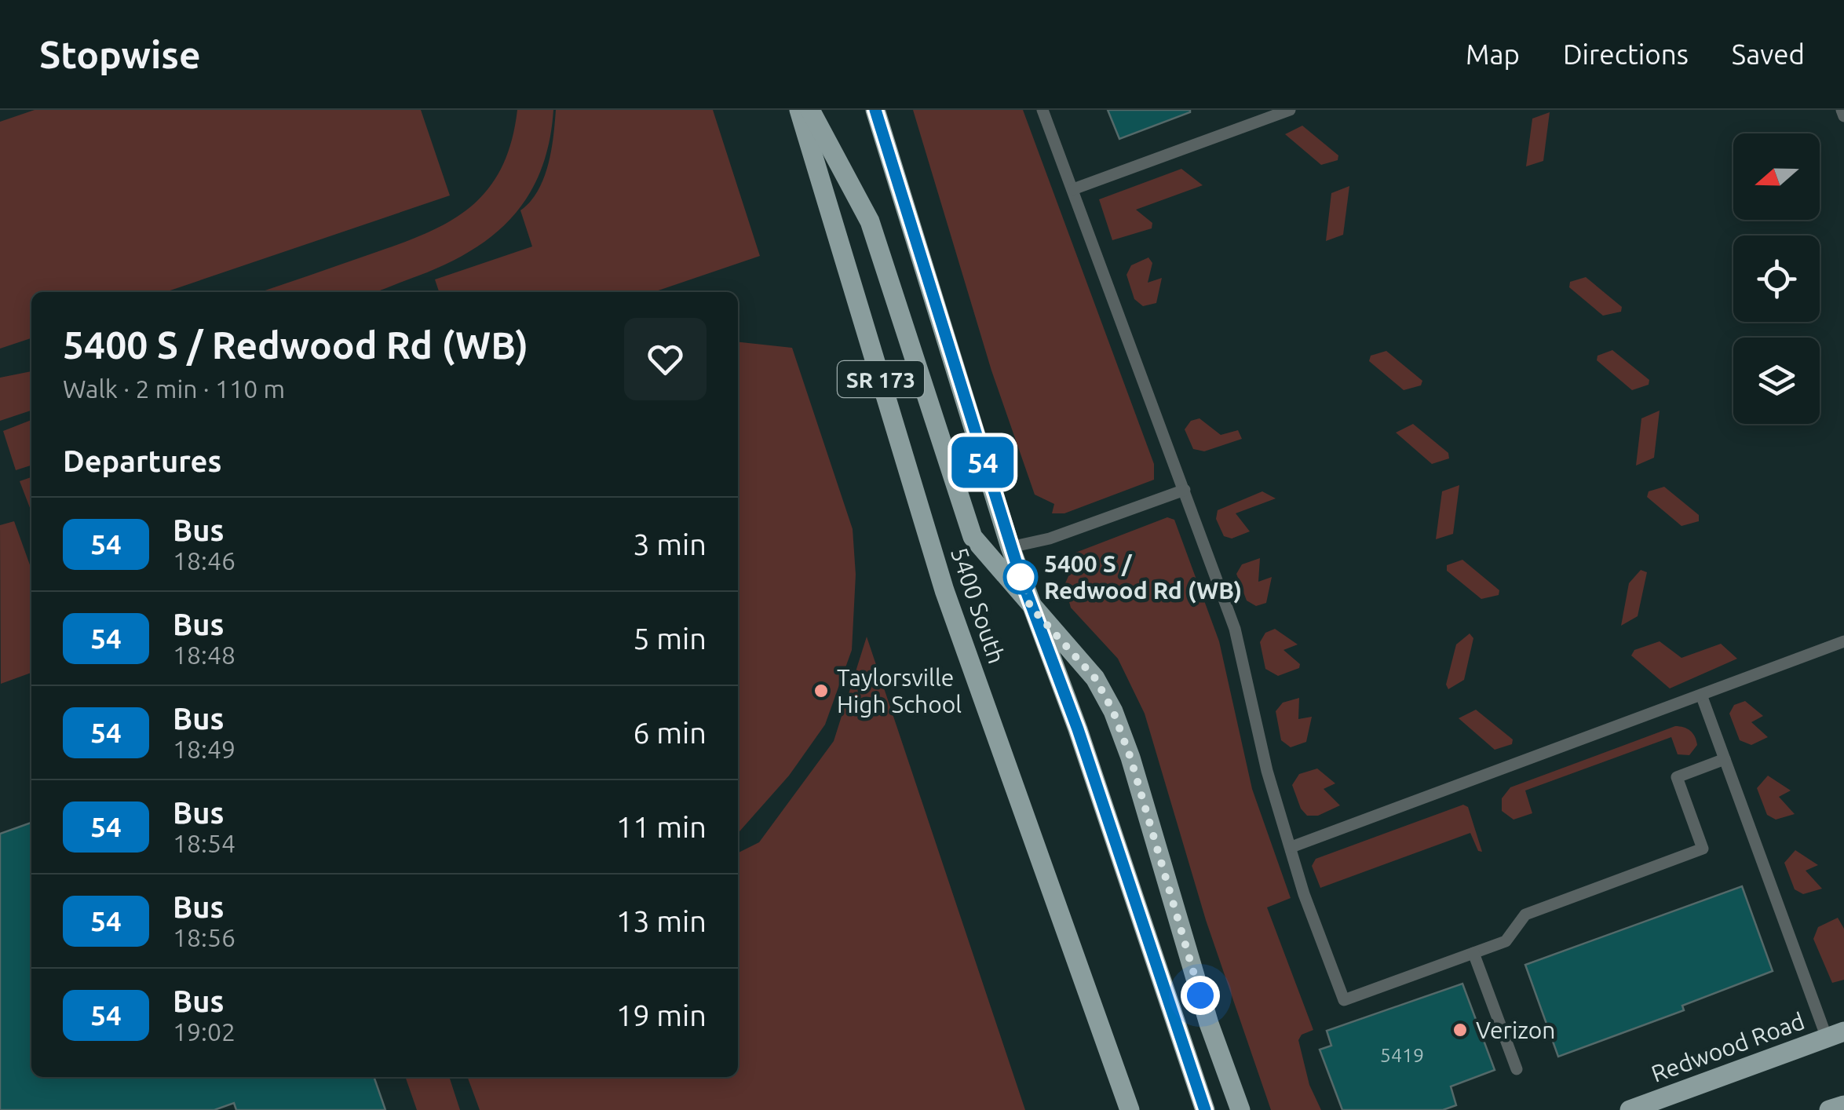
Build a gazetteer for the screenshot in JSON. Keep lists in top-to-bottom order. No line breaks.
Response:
{"streets":{"main road":["SR 173","5400 South","Redwood Road"]},"places":["5400 S / Redwood Rd (WB)","Taylorsville High School","Verizon"],"lines":["bus line 54"],"house_numbers":["5419"],"north":"left","page":{"header":"Stopwise","nav":["Map","Directions","Saved"],"on_map":"54","heading":[["5400 S / Redwood Rd (WB)","Walk · 2 min · 110 m"],"Departures"],"list":[{"mark":"54","name":"Bus","note":"18:46","value":"3 min"},{"mark":"54","name":"Bus","note":"18:48","value":"5 min"},{"mark":"54","name":"Bus","note":"18:49","value":"6 min"},{"mark":"54","name":"Bus","note":"18:54","value":"11 min"},{"mark":"54","name":"Bus","note":"18:56","value":"13 min"},{"mark":"54","name":"Bus","note":"19:02","value":"19 min"}]}}
